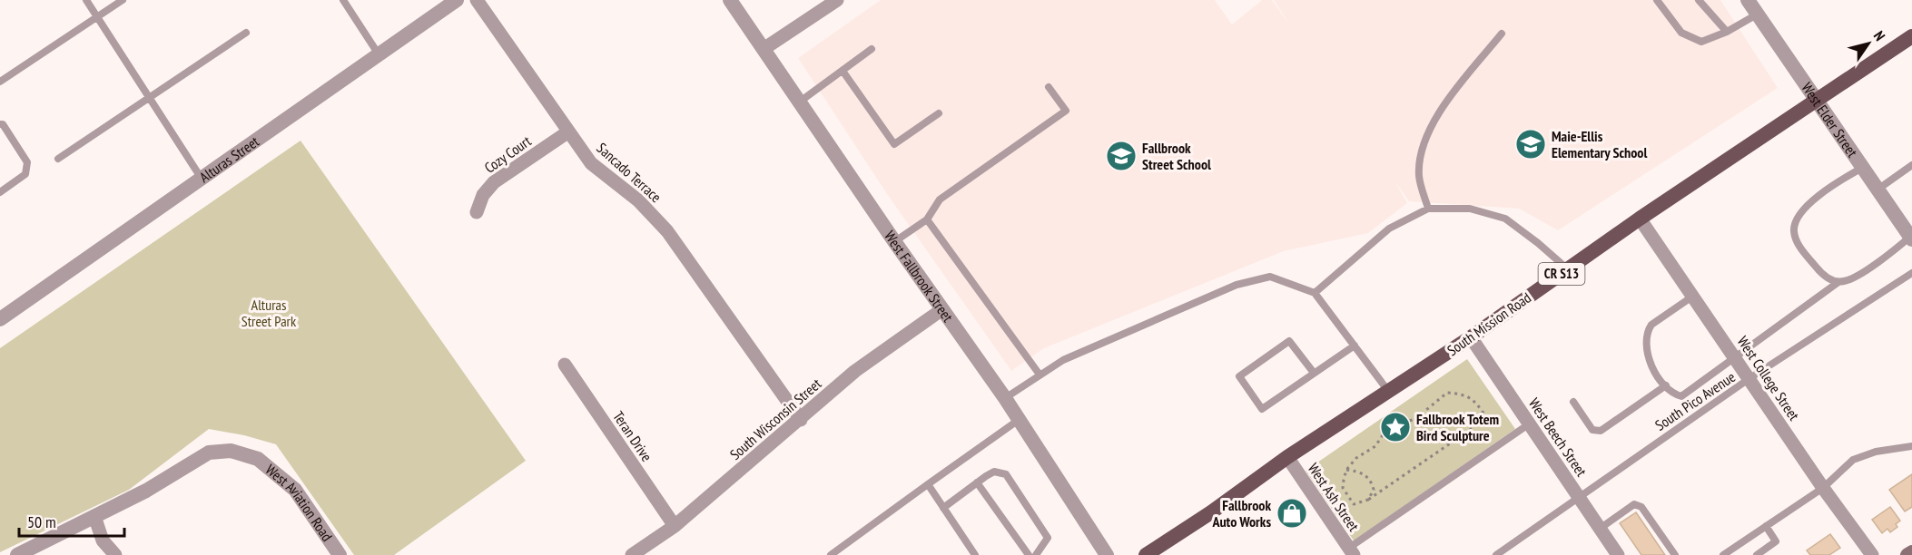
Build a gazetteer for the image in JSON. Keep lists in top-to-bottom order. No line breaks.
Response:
{"streets":{"main road":["CR S13","South Mission Road"],"street":["West Elder Street","Cozy Court","Alturas Street","Sancado Terrace","West Fallbrook Street","West College Street","South Wisconsin Street","Teran Drive","West Beech Street","West Ash Street","West Aviation Road"],"lane":["South Pico Avenue"]},"crossings":[["West Elder Street","South Mission Road"],["Cozy Court","Sancado Terrace"],["Sancado Terrace","South Wisconsin Street"],["West Fallbrook Street","South Wisconsin Street"],["South Mission Road","West College Street"],["South Mission Road","West Beech Street"],["South Mission Road","West Ash Street"],["West College Street","South Pico Avenue"],["South Pico Avenue","West Beech Street"],["South Wisconsin Street","Teran Drive"]],"parks":["Alturas Street Park"],"places":{"school or university":["Maie-Ellis Elementary School","Fallbrook Street School"],"place":["Fallbrook Totem Bird Sculpture"],"shop":["Fallbrook Auto Works"]},"scale_bar":"50 m","north":"top right"}
